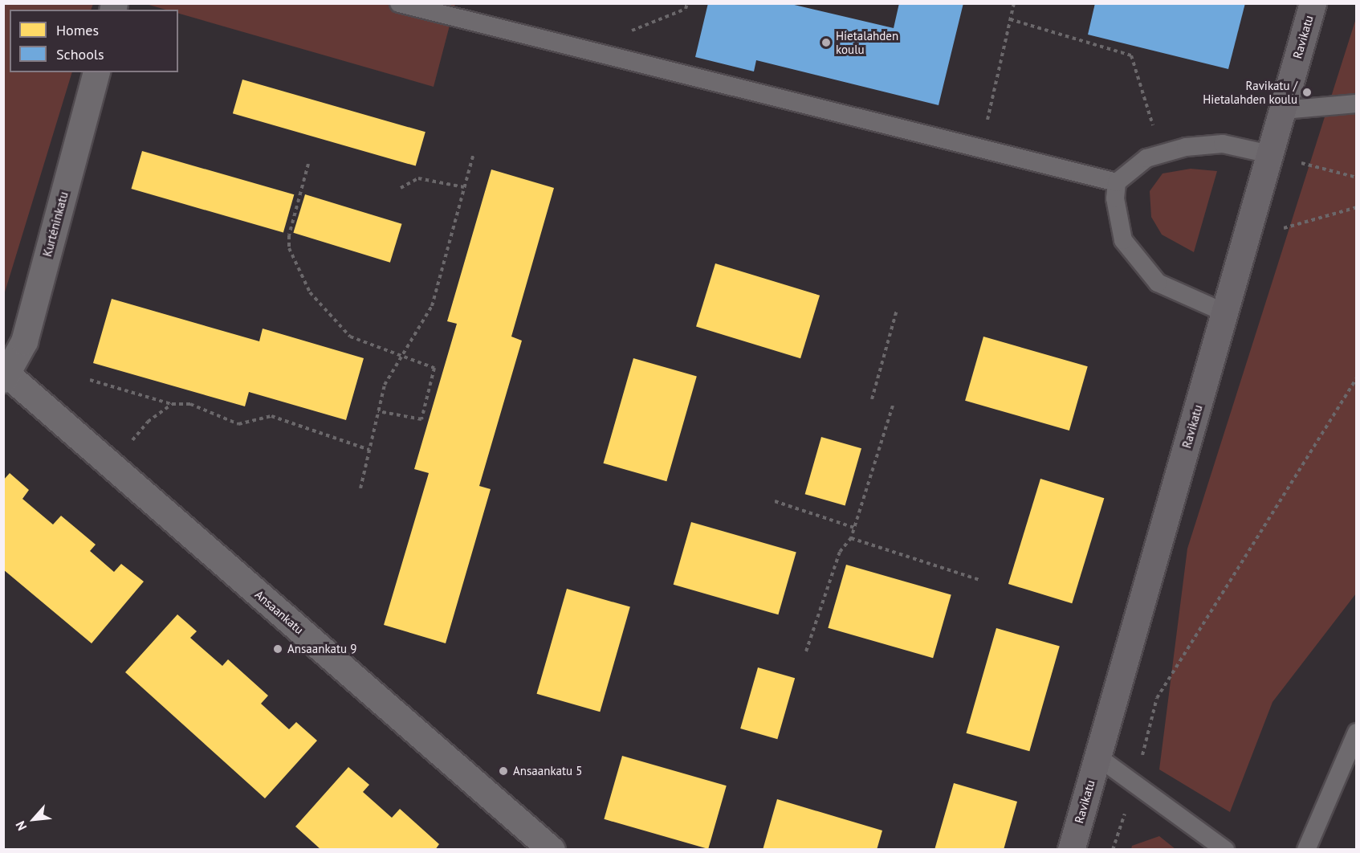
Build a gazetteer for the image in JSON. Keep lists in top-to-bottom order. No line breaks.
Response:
{"streets":{"street":["Ravikatu","Kurténinkatu","Ansaankatu"]},"crossings":[["Kurténinkatu","Ansaankatu"]],"places":["Hietalahden koulu","Ravikatu / Hietalahden koulu","Ansaankatu 9","Ansaankatu 5"],"legend":["Homes","Schools"],"north":"bottom left"}
